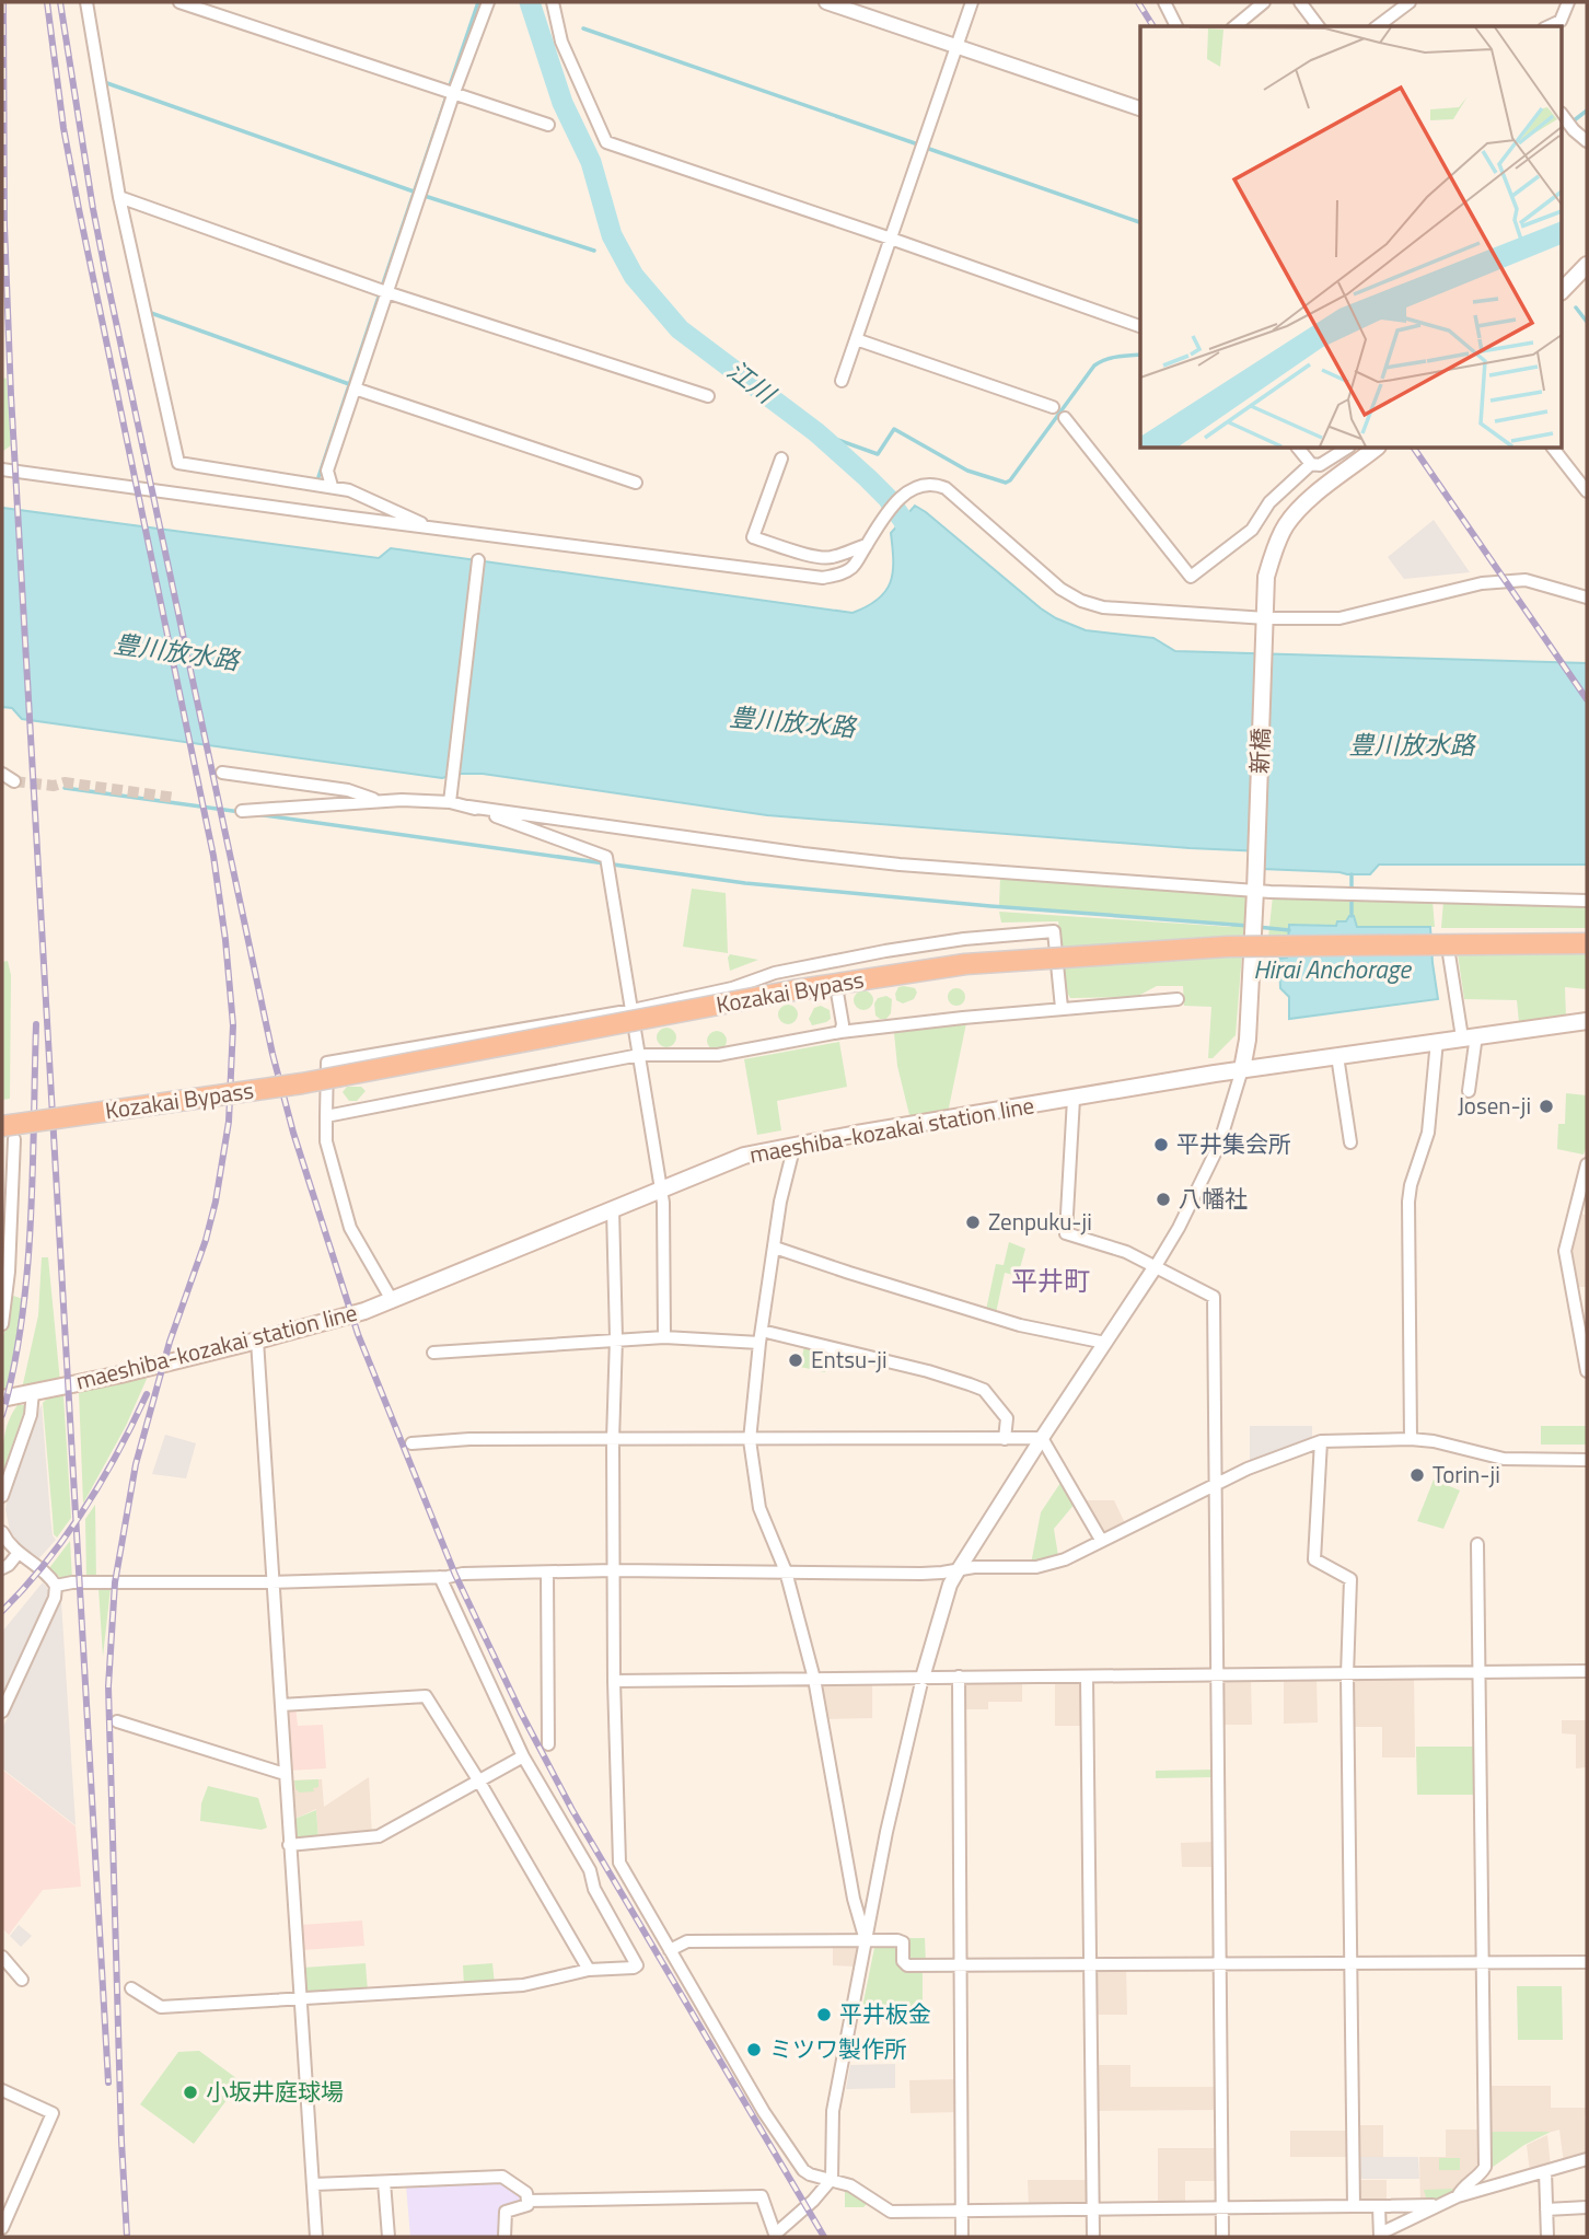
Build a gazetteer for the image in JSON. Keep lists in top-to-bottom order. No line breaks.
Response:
{"streets":{"highway":["Kozakai Bypass"],"main road":["新橋","maeshiba-kozakai station line"]},"crossings":[["新橋","maeshiba-kozakai station line"]],"districts":["平井町"],"water":["江川","豊川放水路","Hirai Anchorage"],"places":["Josen-ji","平井集会所","八幡社","Zenpuku-ji","Entsu-ji","Torin-ji","平井板金","ミツワ製作所","小坂井庭球場"]}
